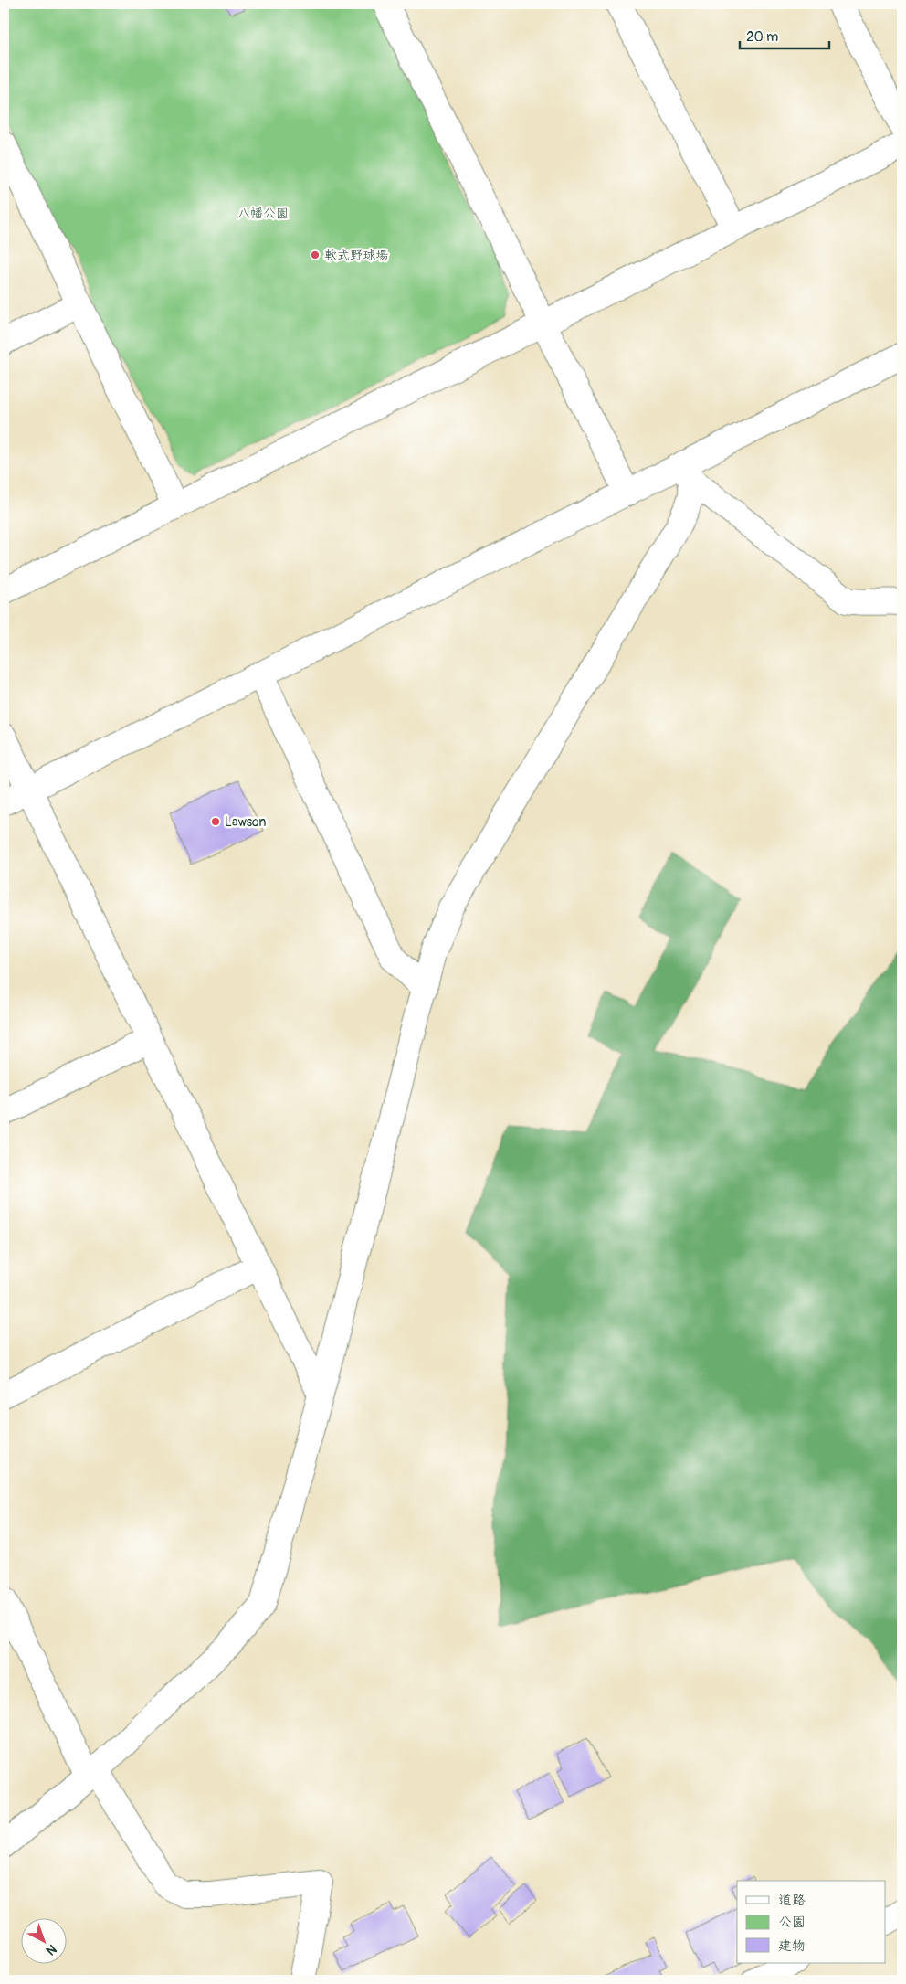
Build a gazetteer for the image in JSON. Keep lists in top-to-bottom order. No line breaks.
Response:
{"parks":["八幡公園"],"places":["軟式野球場","Lawson"],"legend":["道路","公園","建物"],"scale_bar":"20 m","north":"bottom right"}
